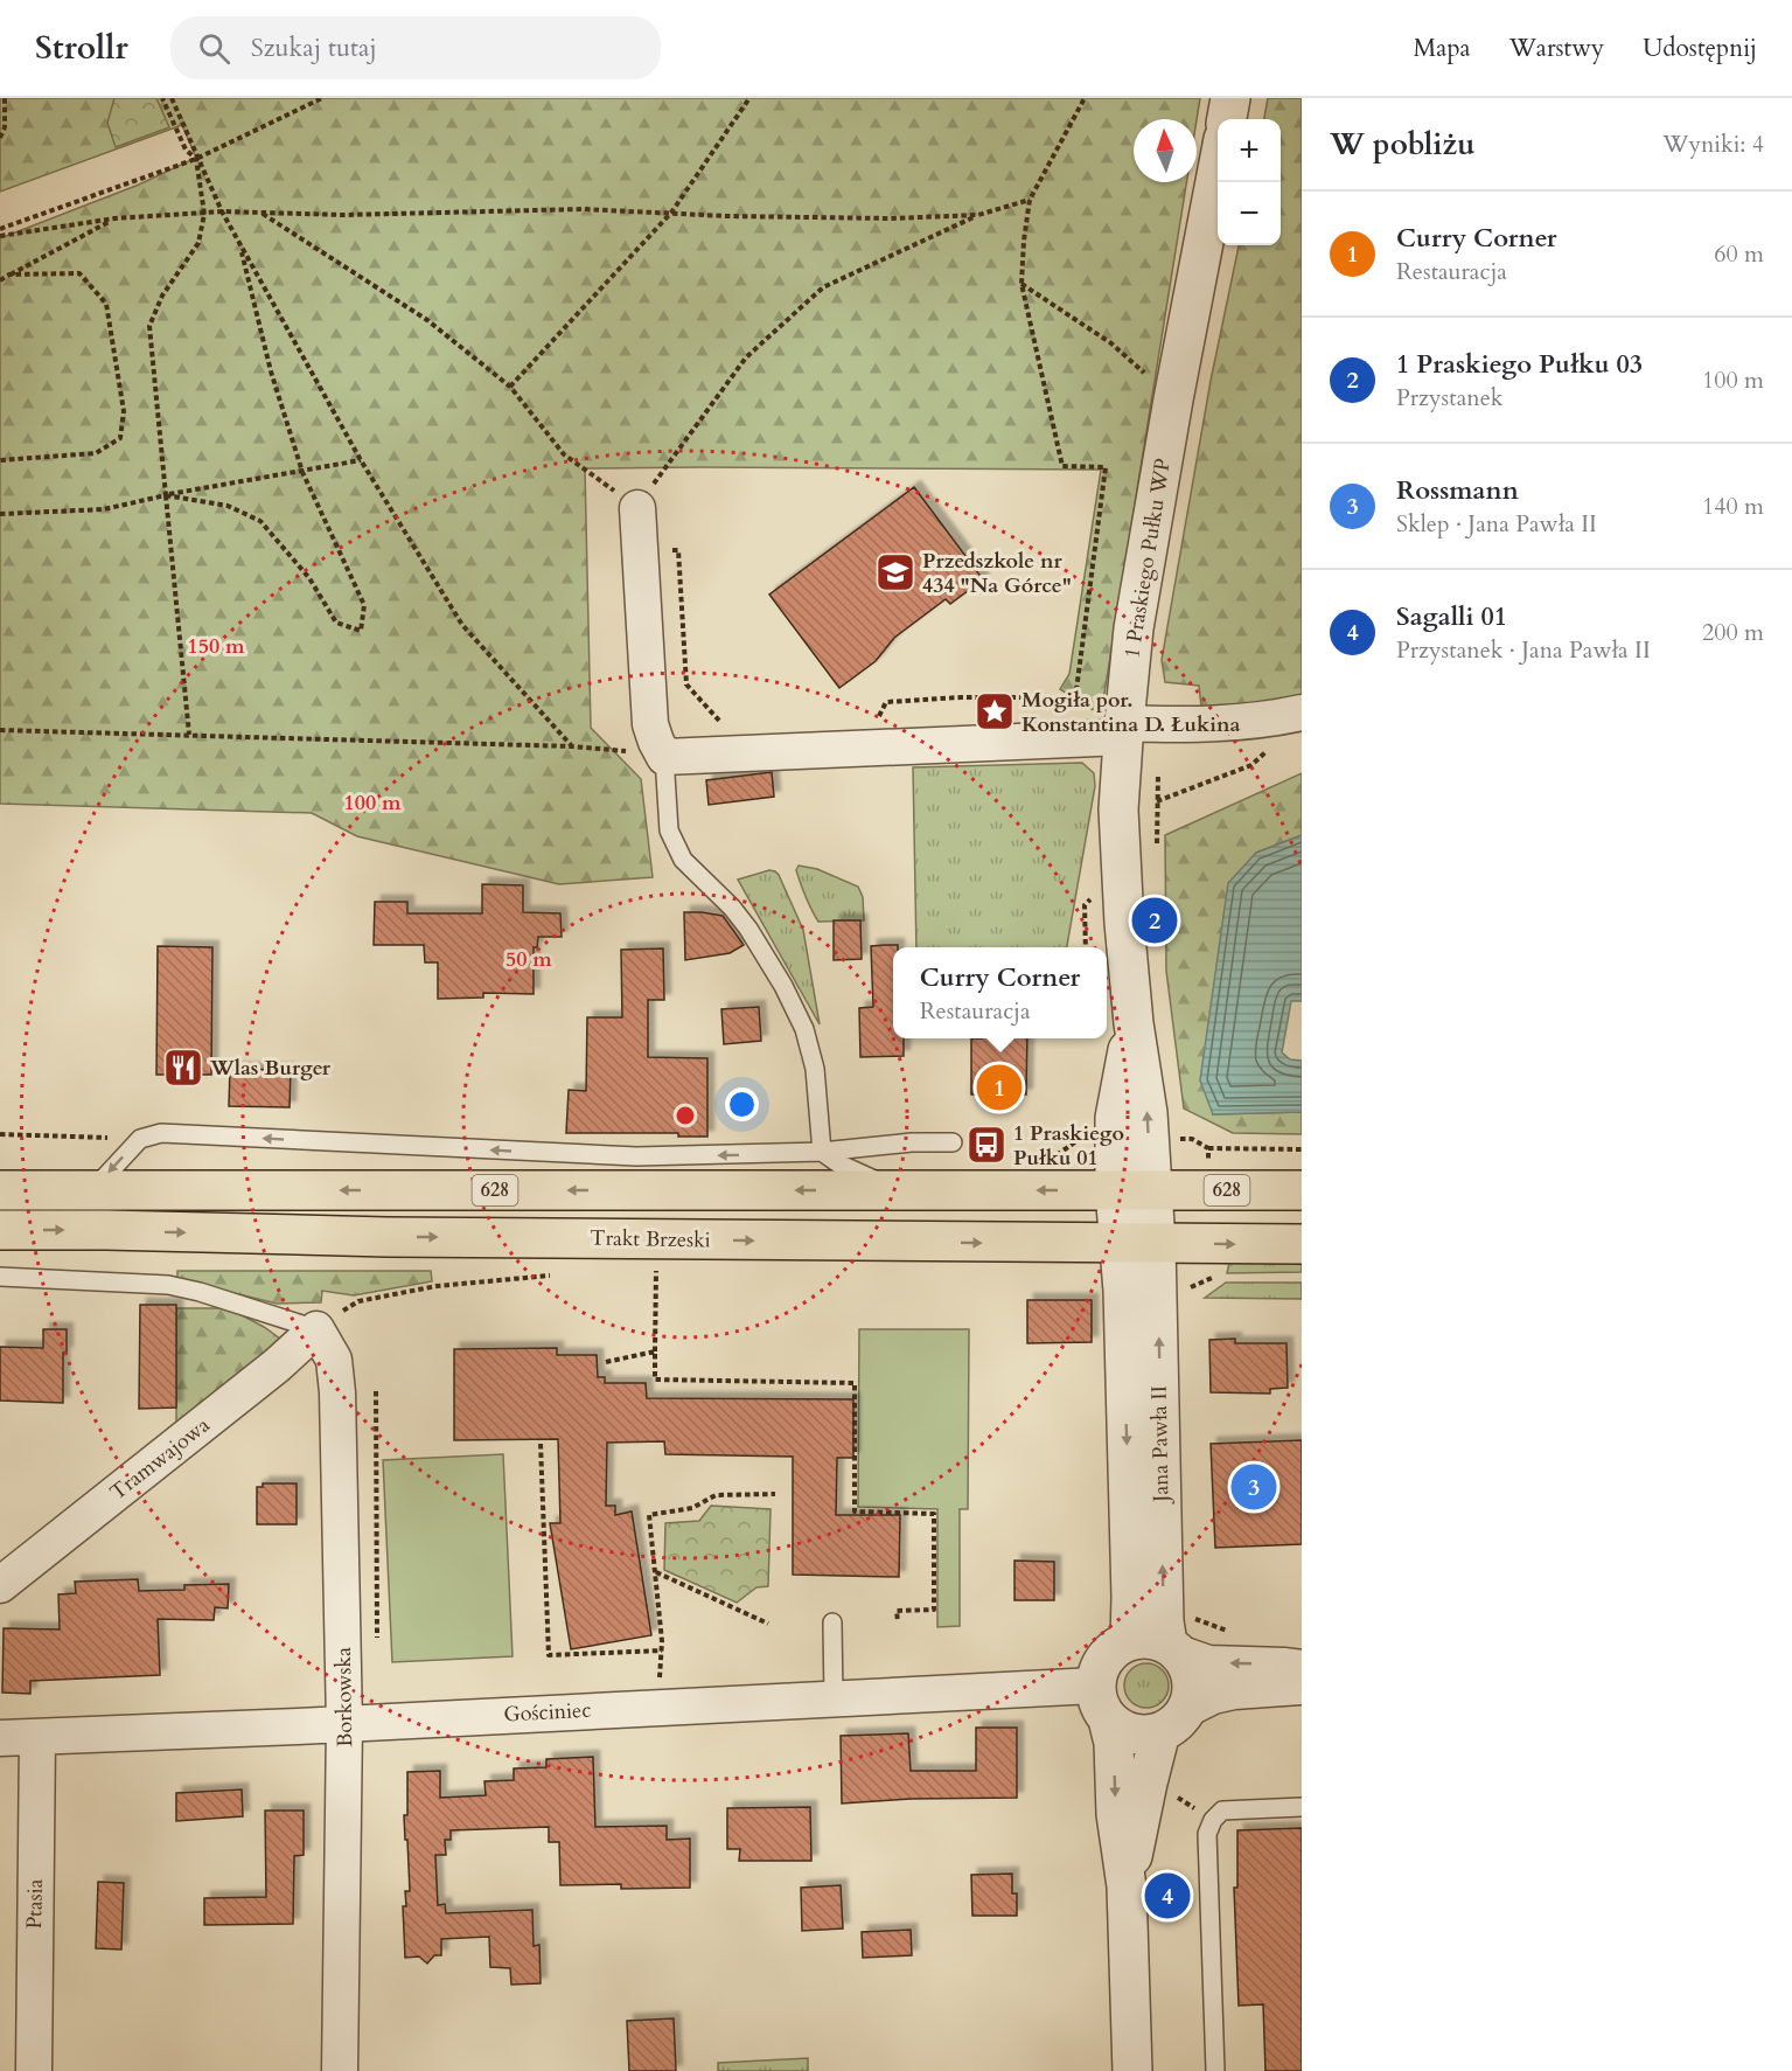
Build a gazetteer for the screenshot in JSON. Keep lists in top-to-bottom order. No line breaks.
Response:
{"streets":{"main road":["628","Trakt Brzeski"],"street":["1 Praskiego Pułku WP","Jana Pawła II","Tramwajowa","Borkowska","Gościniec","Ptasia"]},"crossings":[["1 Praskiego Pułku WP","628"],["1 Praskiego Pułku WP","Trakt Brzeski"],["1 Praskiego Pułku WP","Jana Pawła II"],["Trakt Brzeski","Jana Pawła II"],["Jana Pawła II","Gościniec"],["Tramwajowa","Borkowska"],["Borkowska","Gościniec"],["Gościniec","Ptasia"]],"places":{"school or university":["Przedszkole nr 434 \"Na Górce\""],"place":["Mogiła por. Konstantina D. Łukina"],"restaurant":["Wlas Burger"],"bus stop":["1 Praskiego Pułku 01"]},"north":"top","page":{"header":"Strollr","search":"Szukaj tutaj","nav":["Mapa","Warstwy","Udostępnij"],"heading":["W pobliżu","Wyniki: 4"],"map_buttons":["+","−"],"list":[{"mark":"1","name":"Curry Corner","note":"Restauracja","value":"60 m"},{"mark":"2","name":"1 Praskiego Pułku 03","note":"Przystanek","value":"100 m"},{"mark":"3","name":"Rossmann","note":"Sklep · Jana Pawła II","value":"140 m"},{"mark":"4","name":"Sagalli 01","note":"Przystanek · Jana Pawła II","value":"200 m"}],"pins":["2","1","3","4"],"popup":["Curry Corner","Restauracja"]},"rings":["150 m","100 m","50 m"]}
